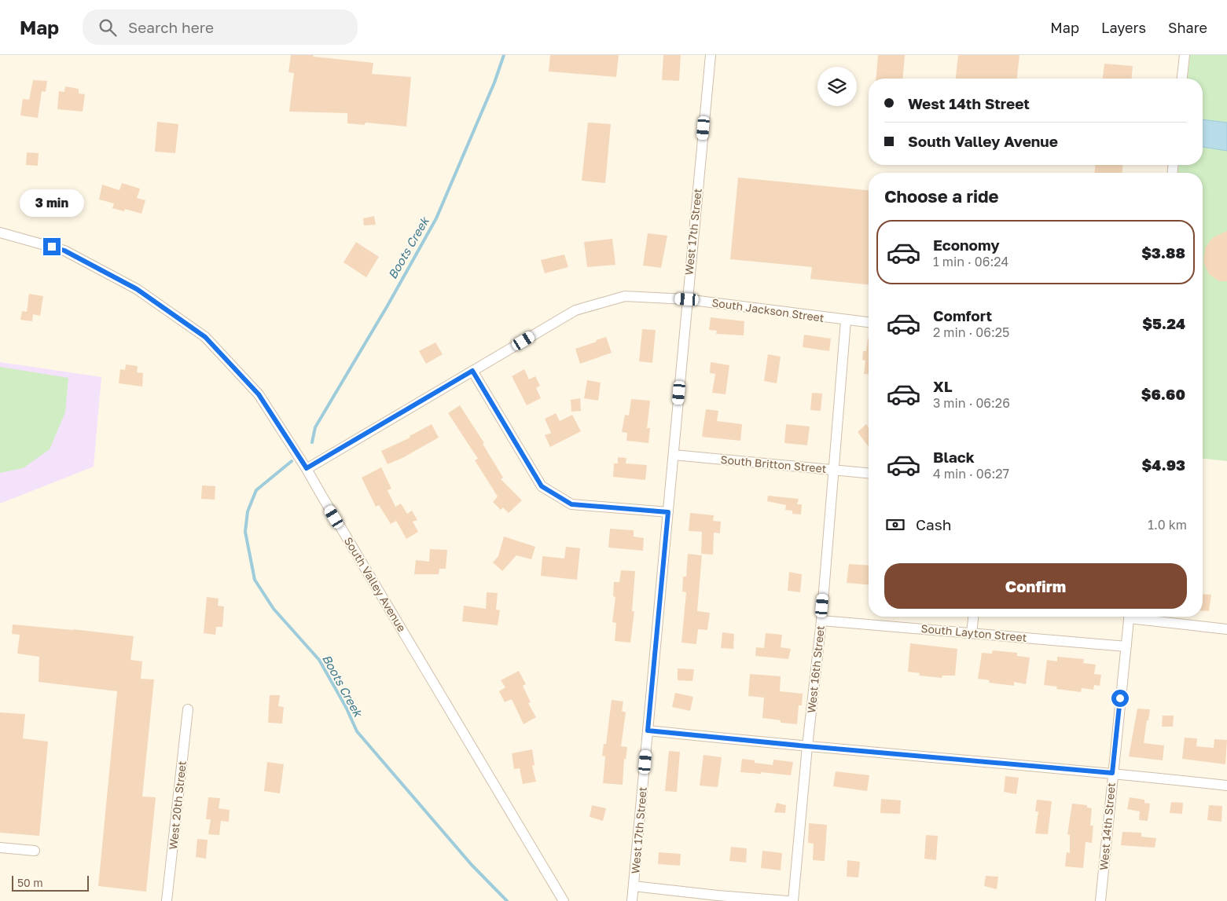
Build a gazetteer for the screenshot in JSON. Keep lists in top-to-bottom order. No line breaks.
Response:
{"streets":{"street":["West 17th Street","South Jackson Street","South Britton Street","South Valley Avenue","South Layton Street","West 16th Street","West 20th Street","West 14th Street"]},"crossings":[["West 17th Street","South Jackson Street"],["West 17th Street","South Britton Street"],["South Jackson Street","South Valley Avenue"],["South Jackson Street","West 16th Street"],["South Britton Street","West 16th Street"],["South Layton Street","West 16th Street"],["South Layton Street","West 14th Street"]],"water":["Boots Creek"],"scale_bar":"50 m","page":{"header":"Map","search":"Search here","nav":["Map","Layers","Share"],"banner":["West 14th Street","South Valley Avenue"],"heading":"Choose a ride","bubble":"3 min","list":[{"name":"Economy","note":"1 min · 06:24","value":"$3.88"},{"name":"Comfort","note":"2 min · 06:25","value":"$5.24"},{"name":"XL","note":"3 min · 06:26","value":"$6.60"},{"name":"Black","note":"4 min · 06:27","value":"$4.93"}],"pay":["Cash","1.0 km"],"buttons":"Confirm","scale":"50 m"}}
